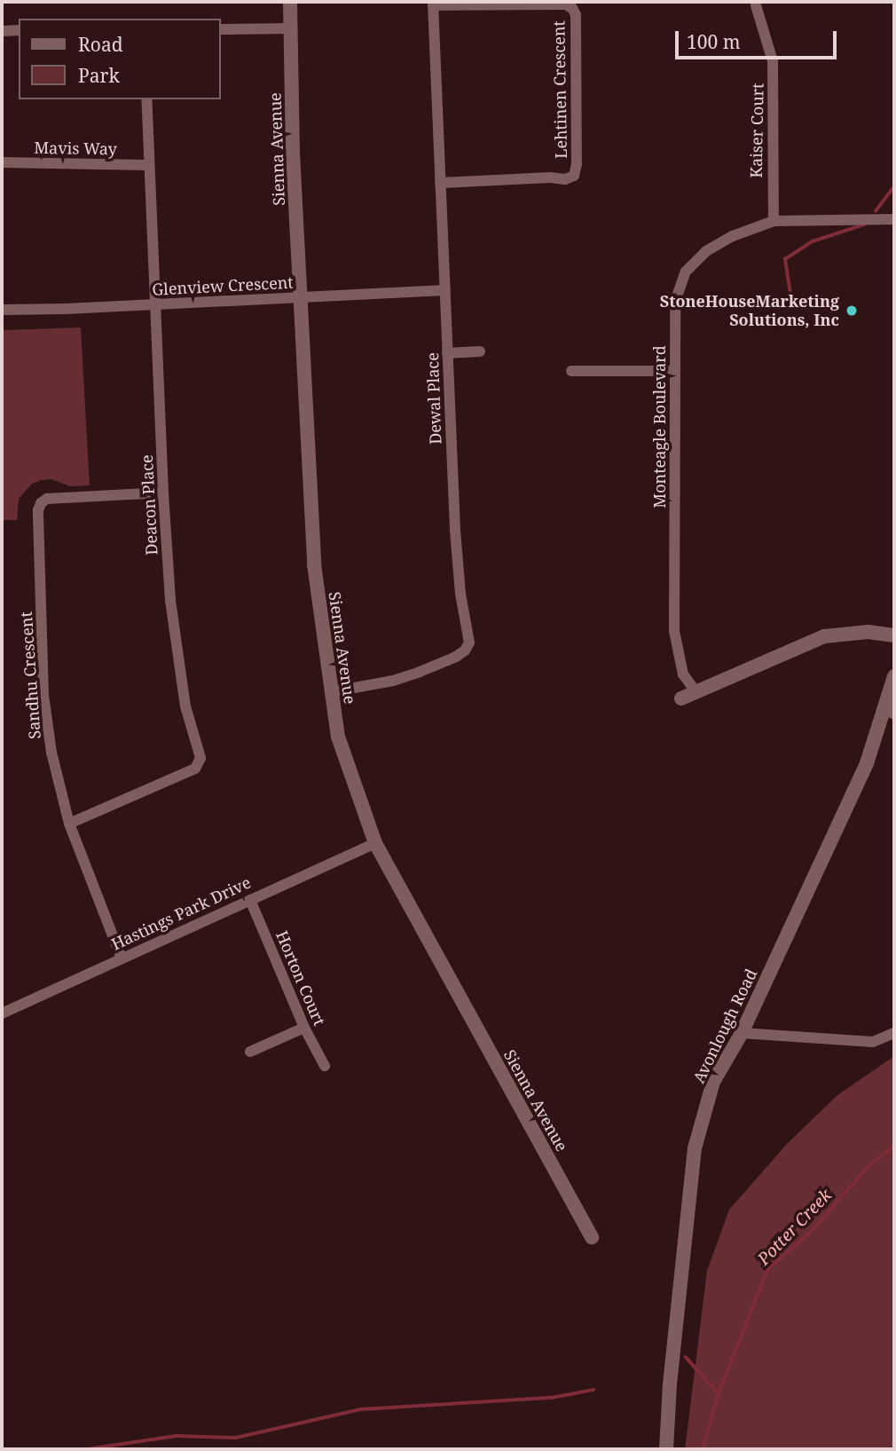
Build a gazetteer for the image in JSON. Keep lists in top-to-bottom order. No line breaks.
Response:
{"streets":{"street":["Lehtinen Crescent","Kaiser Court","Mavis Way","Sienna Avenue","Glenview Crescent","Dewal Place","Monteagle Boulevard","Deacon Place","Sandhu Crescent","Hastings Park Drive","Horton Court","Avonlough Road"]},"crossings":[["Lehtinen Crescent","Dewal Place"],["Kaiser Court","Monteagle Boulevard"],["Mavis Way","Deacon Place"],["Sienna Avenue","Glenview Crescent"],["Sienna Avenue","Dewal Place"],["Sienna Avenue","Hastings Park Drive"],["Glenview Crescent","Dewal Place"],["Glenview Crescent","Deacon Place"],["Deacon Place","Sandhu Crescent"],["Sandhu Crescent","Hastings Park Drive"],["Hastings Park Drive","Horton Court"]],"water":["Potter Creek"],"places":["StoneHouseMarketing Solutions, Inc"],"legend":["Road","Park"],"scale_bar":"100 m"}
